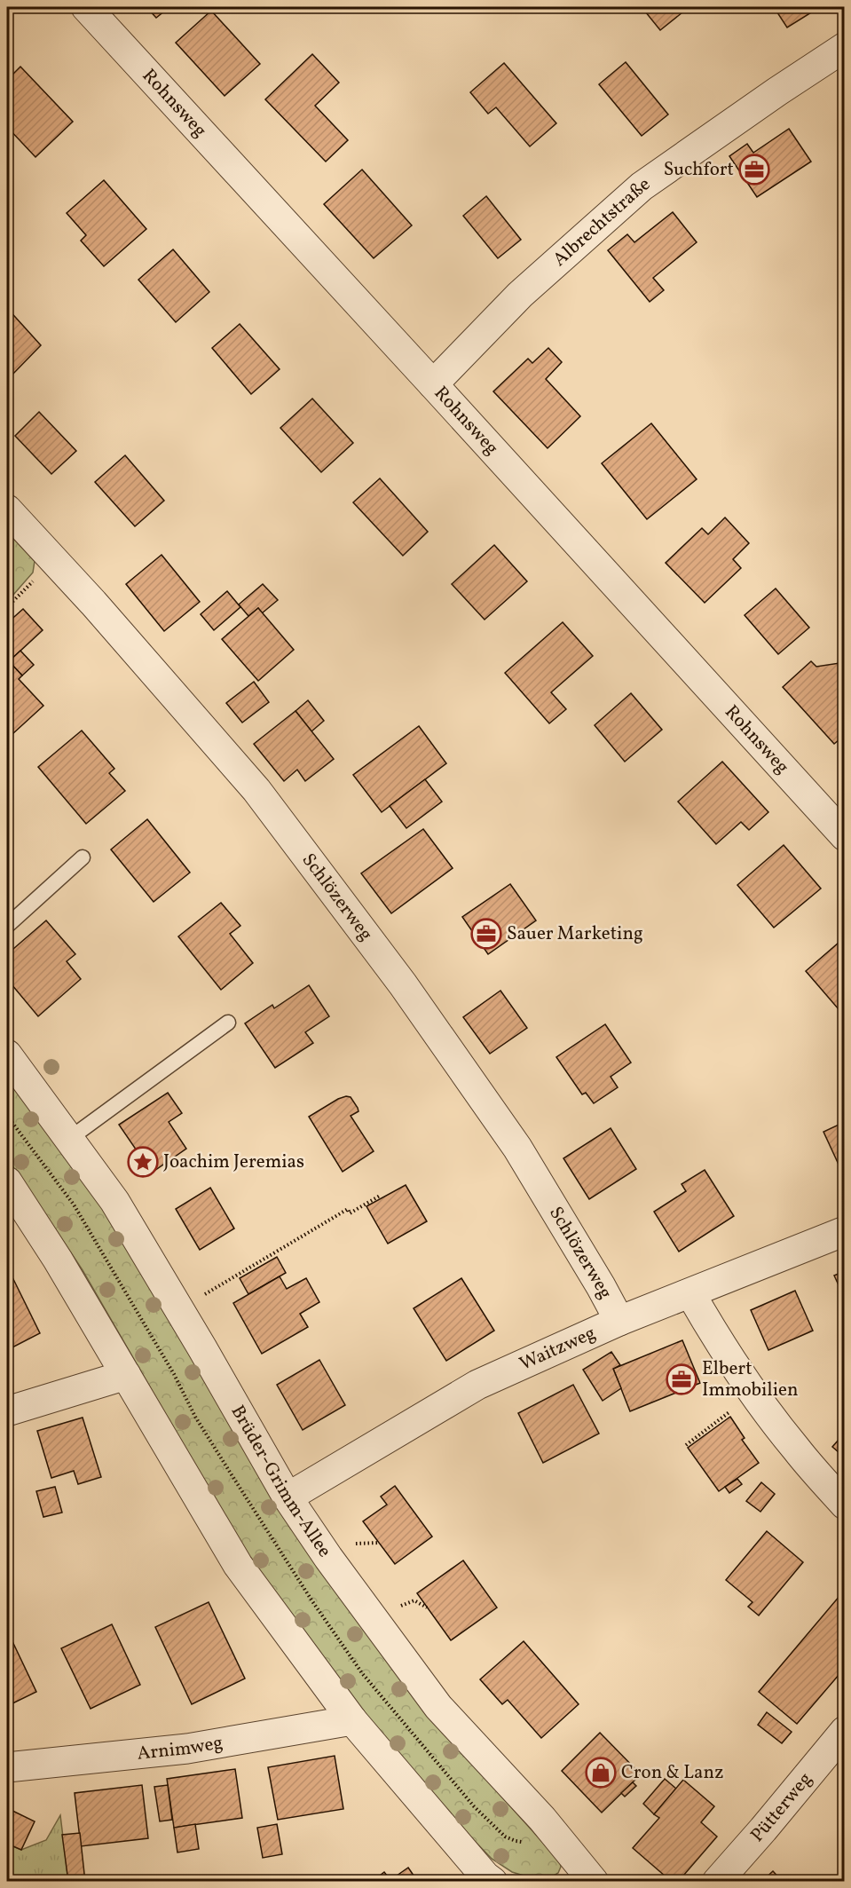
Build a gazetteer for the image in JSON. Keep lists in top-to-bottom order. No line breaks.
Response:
{"streets":{"street":["Rohnsweg","Albrechtstraße","Schlözerweg","Waitzweg","Brüder-Grimm-Allee","Arnimweg","Pütterweg"]},"crossings":[["Rohnsweg","Albrechtstraße"],["Schlözerweg","Waitzweg"],["Waitzweg","Brüder-Grimm-Allee"]],"places":{"office":["Suchfort","Sauer Marketing","Elbert Immobilien"],"place":["Joachim Jeremias"],"shop":["Cron & Lanz"]}}
